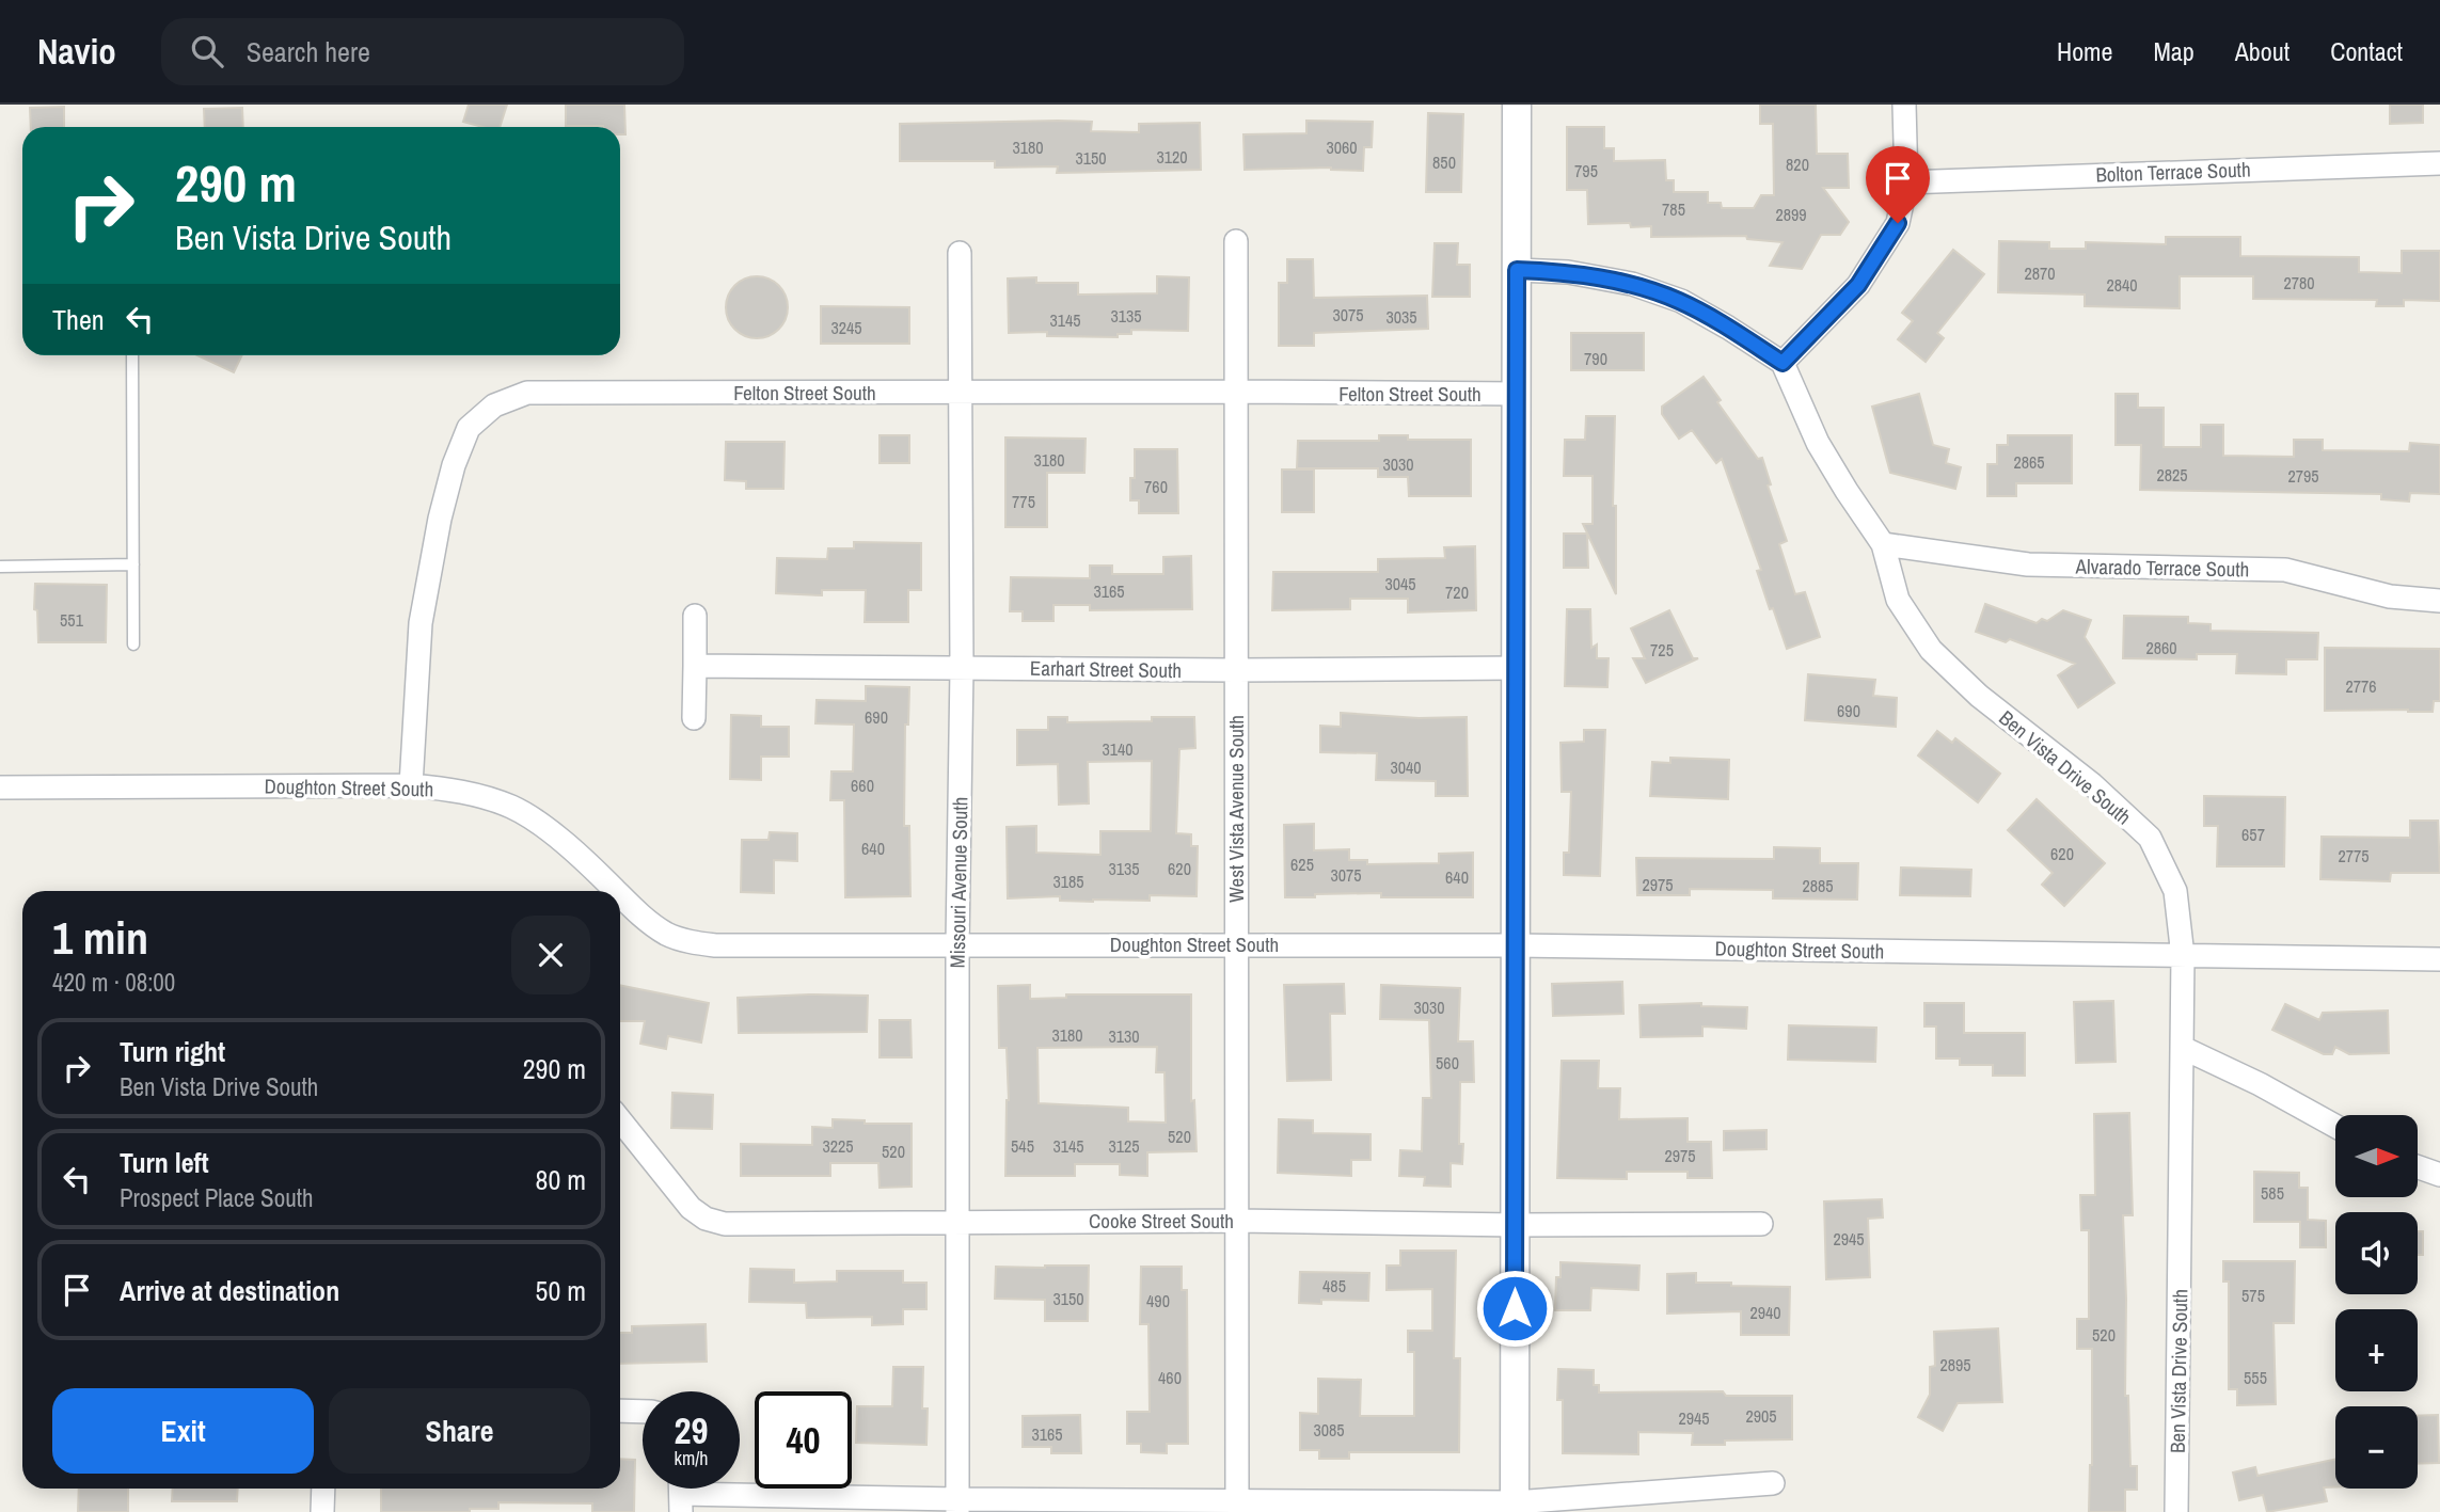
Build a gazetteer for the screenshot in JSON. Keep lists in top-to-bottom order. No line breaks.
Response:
{"streets":{"street":["Bolton Terrace South","Felton Street South","Alvarado Terrace South","Earhart Street South","Ben Vista Drive South","Doughton Street South","West Vista Avenue South","Missouri Avenue South","Cooke Street South"]},"crossings":[["Felton Street South","Doughton Street South"],["Felton Street South","West Vista Avenue South"],["Felton Street South","Missouri Avenue South"],["Alvarado Terrace South","Ben Vista Drive South"],["Earhart Street South","West Vista Avenue South"],["Earhart Street South","Missouri Avenue South"],["Ben Vista Drive South","Doughton Street South"],["Doughton Street South","West Vista Avenue South"],["Doughton Street South","Missouri Avenue South"],["West Vista Avenue South","Cooke Street South"],["Missouri Avenue South","Cooke Street South"]],"house_numbers":["3180","3060","3120","3150","850","820","795","785","2899","2870","2780","2840","3075","3135","3035","3145","3245","790","3180","2865","3030","2825","2795","760","775","3045","3165","720","551","2860","725","2776","690","690","3140","3040","660","657","640","620","2775","625","3135","620","3075","640","3185","2975","2885","3030","3180","3130","560","520","3225","545","3145","3125","520","2975","585","2945","485","575","3150","490","2940","520","2895","460","555","2905","2945","3085","3165"],"north":"right","page":{"header":"Navio","search":"Search here","nav":["Home","Map","About","Contact"],"turn":["290 m","Ben Vista Drive South"],"then":"Then","heading":["1 min","420 m · 08:00"],"list":[{"name":"Turn right","note":"Ben Vista Drive South","value":"290 m"},{"name":"Turn left","note":"Prospect Place South","value":"80 m"},{"name":"Arrive at destination","value":"50 m"}],"map_buttons":["+","−"],"buttons":["Exit","Share"],"speed":"29 km/h","limit":"40"}}
